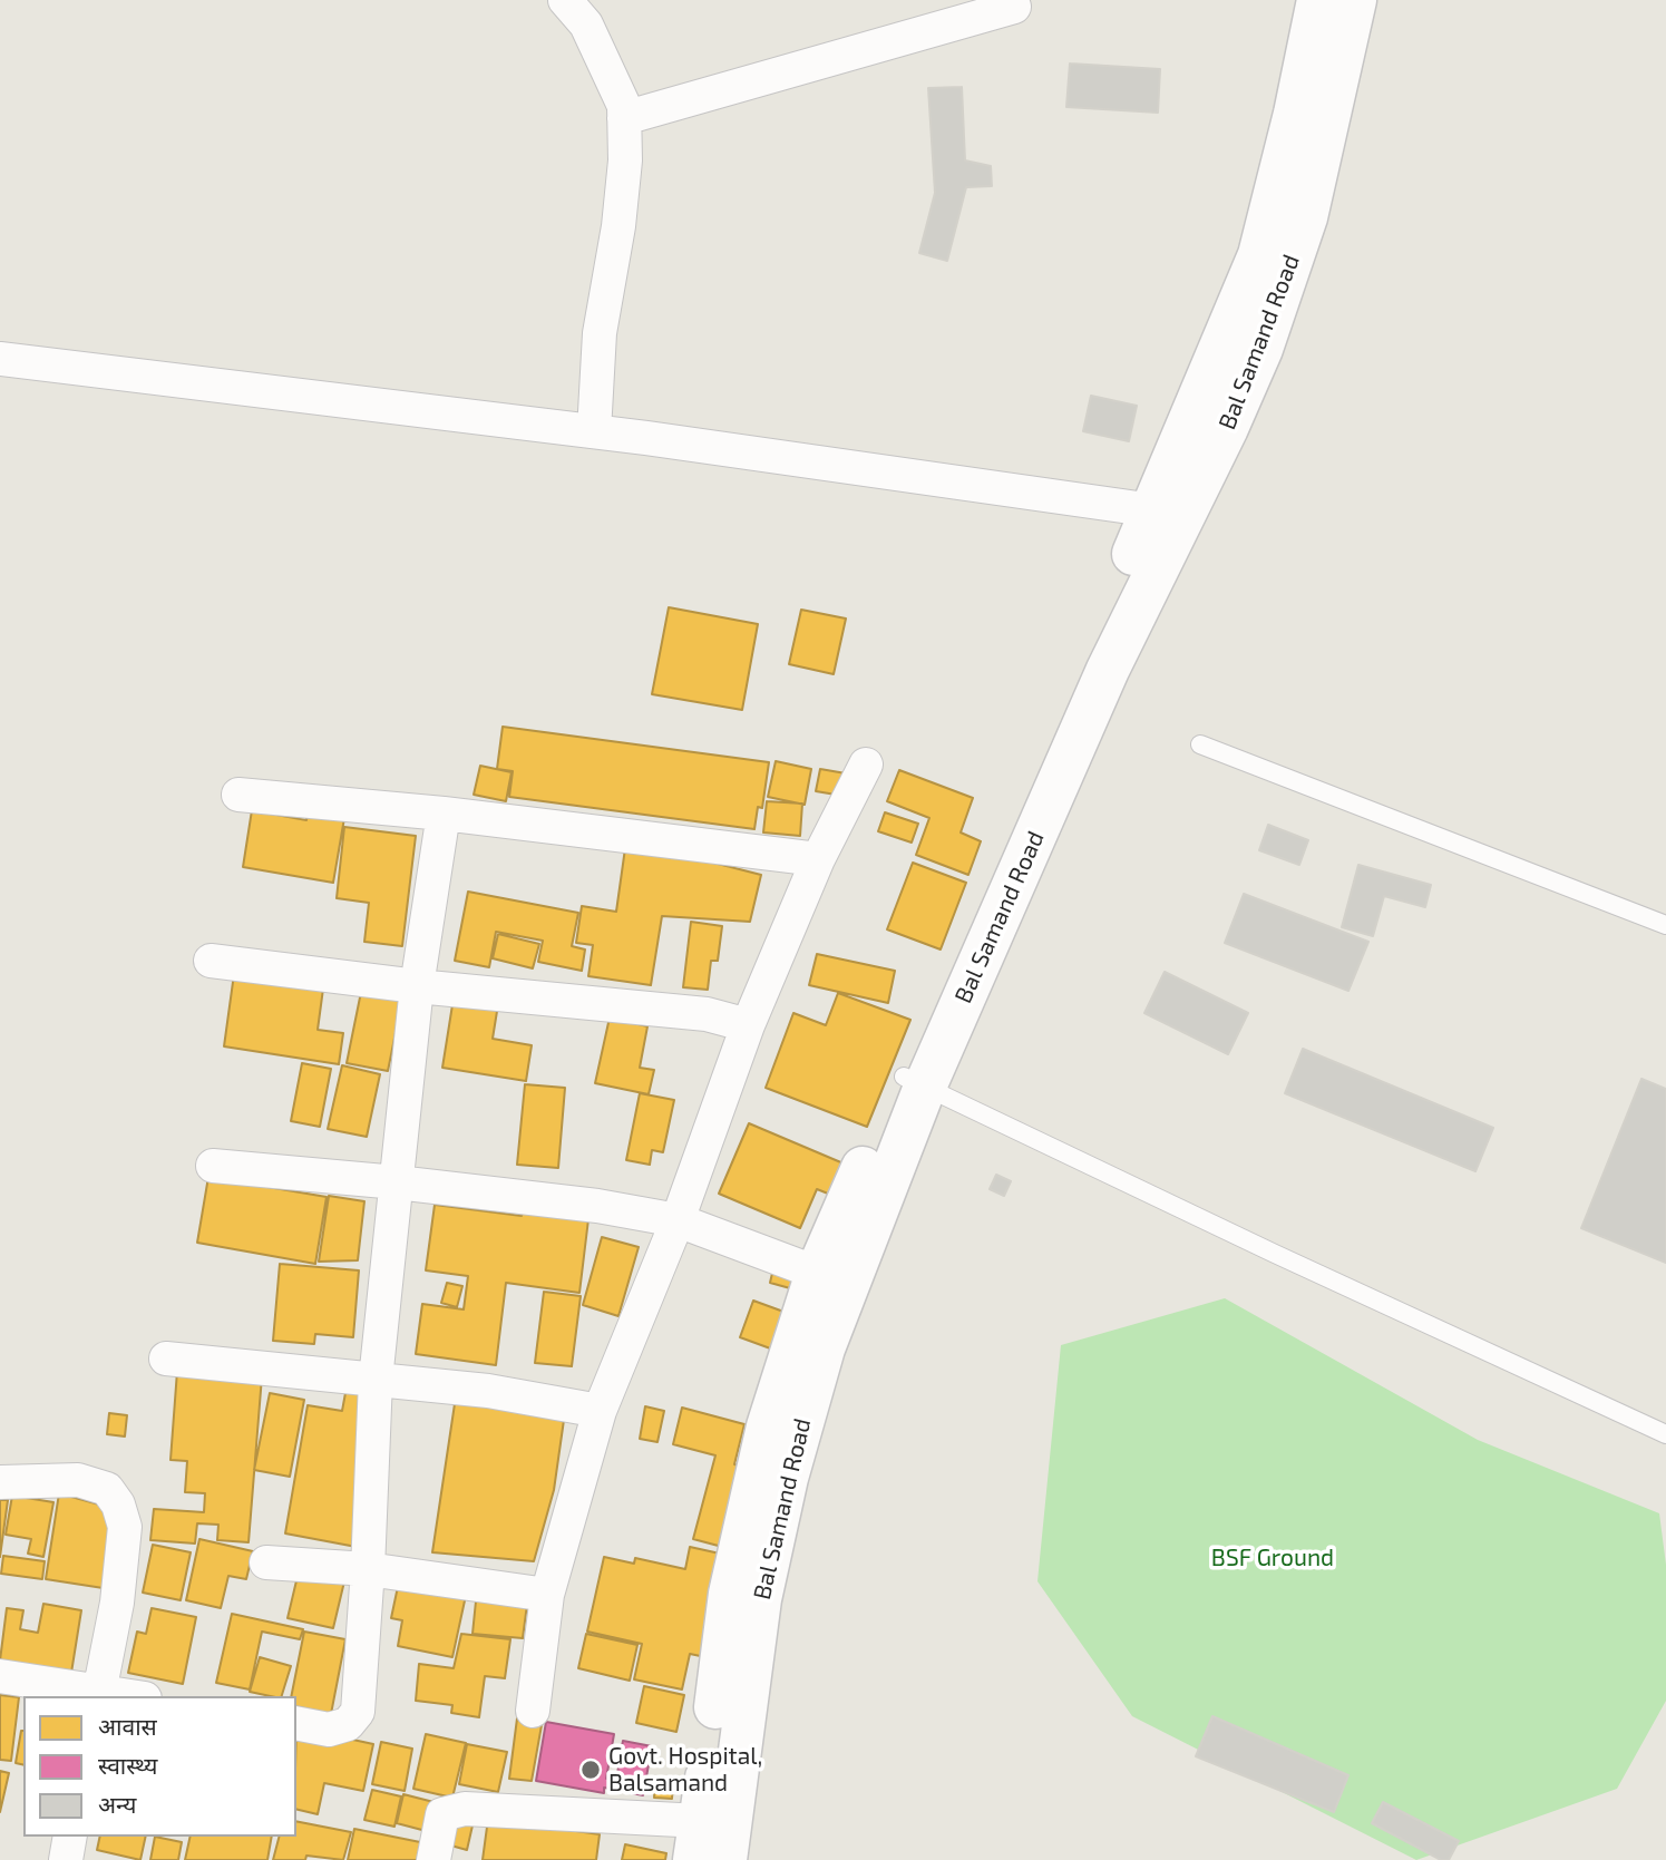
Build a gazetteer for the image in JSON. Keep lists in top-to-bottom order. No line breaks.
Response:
{"streets":{"main road":["Bal Samand Road"]},"parks":["BSF Ground"],"places":["Govt. Hospital, Balsamand"],"legend":["आवास","स्वास्थ्य","अन्य"]}
